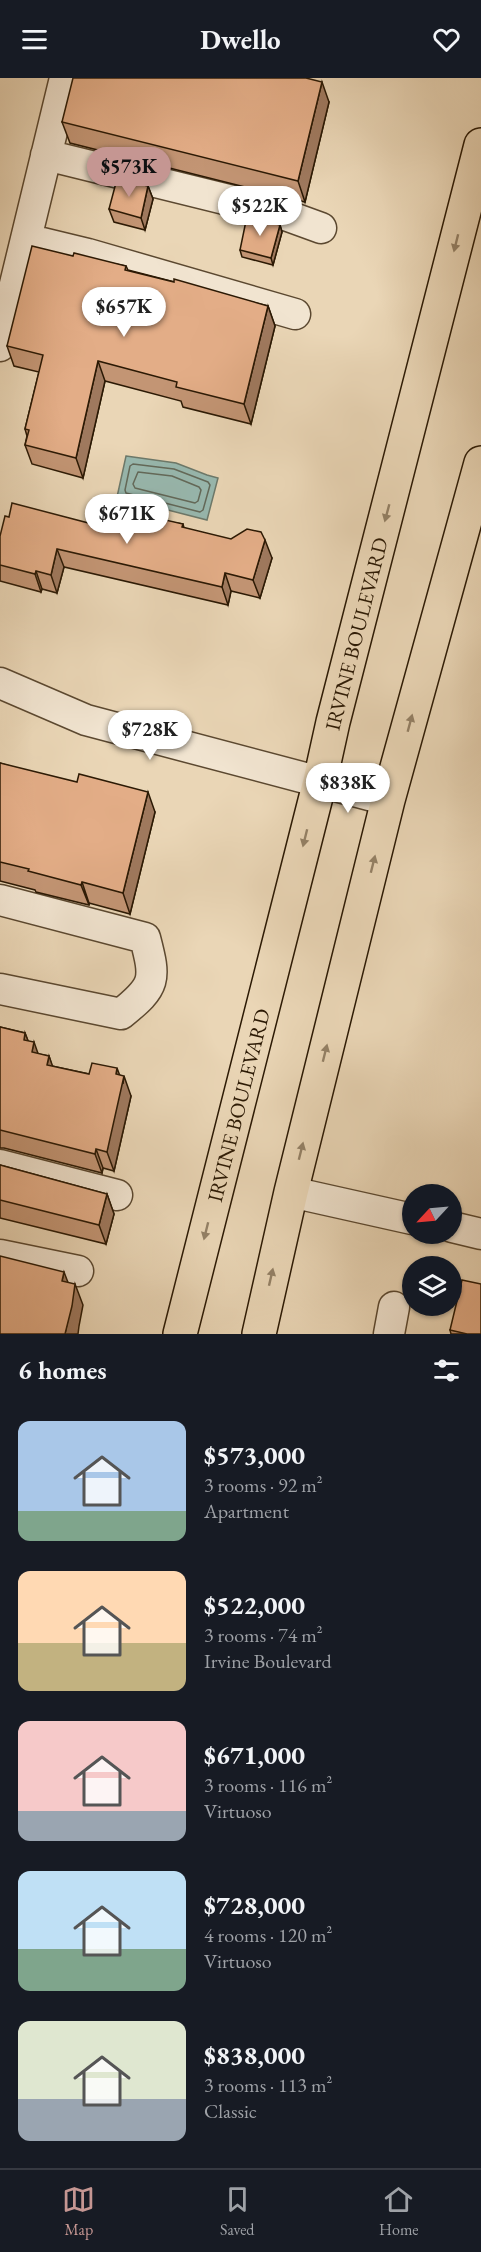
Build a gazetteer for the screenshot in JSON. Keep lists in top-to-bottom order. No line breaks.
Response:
{"streets":{"main road":["IRVINE BOULEVARD"]},"north":"bottom left","page":{"header":"Dwello","price":["$573K","$522K","$657K","$671K","$728K","$838K"],"heading":"6 homes","list":[{"name":"$573,000","note":"3 rooms · 92 m² · Apartment"},{"name":"$522,000","note":"3 rooms · 74 m² · Irvine Boulevard"},{"name":"$671,000","note":"3 rooms · 116 m² · Virtuoso"},{"name":"$728,000","note":"4 rooms · 120 m² · Virtuoso"},{"name":"$838,000","note":"3 rooms · 113 m² · Classic"}],"tabs":["Map","Saved","Home"]}}
